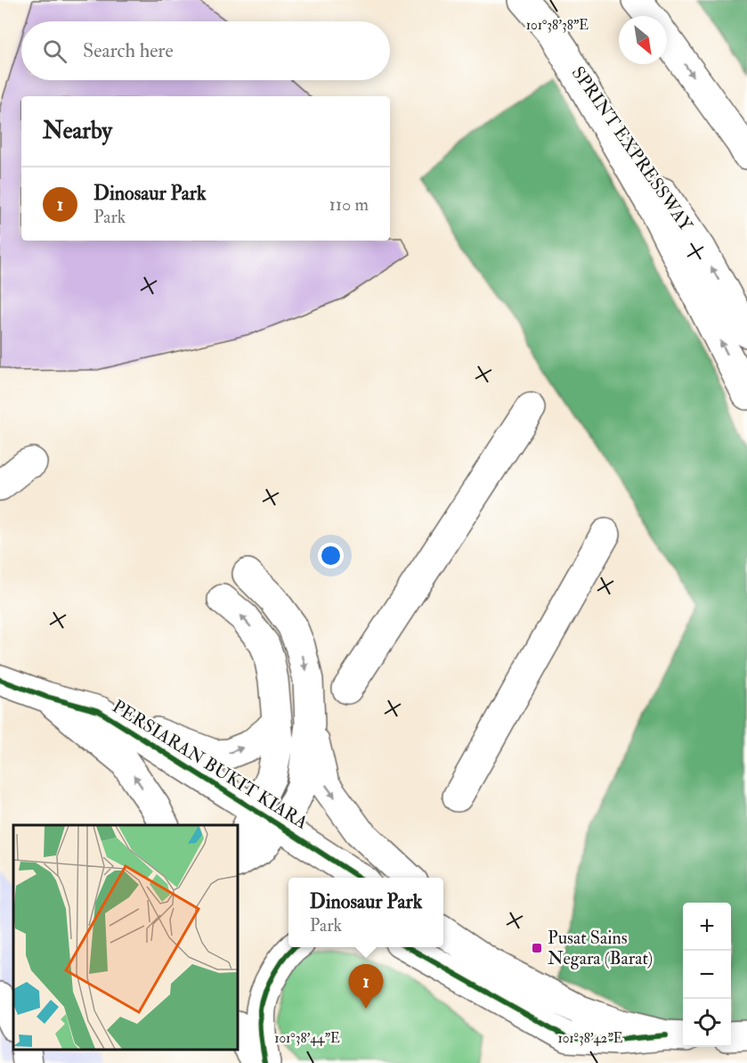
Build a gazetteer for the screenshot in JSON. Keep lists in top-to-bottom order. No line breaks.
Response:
{"streets":{"main road":["SPRINT EXPRESSWAY","PERSIARAN BUKIT KIARA"]},"places":{"transit":["Pusat Sains Negara (Barat)"]},"north":"bottom right","page":{"search":"Search here","heading":"Nearby","list":[{"mark":"1","name":"Dinosaur Park","note":"Park","value":"110 m"}],"popup":["Dinosaur Park","Park"],"map_buttons":["+","−"],"pins":"1"},"coordinates":["101°38'38\"E","101°38'44\"E","101°38'42\"E"]}
